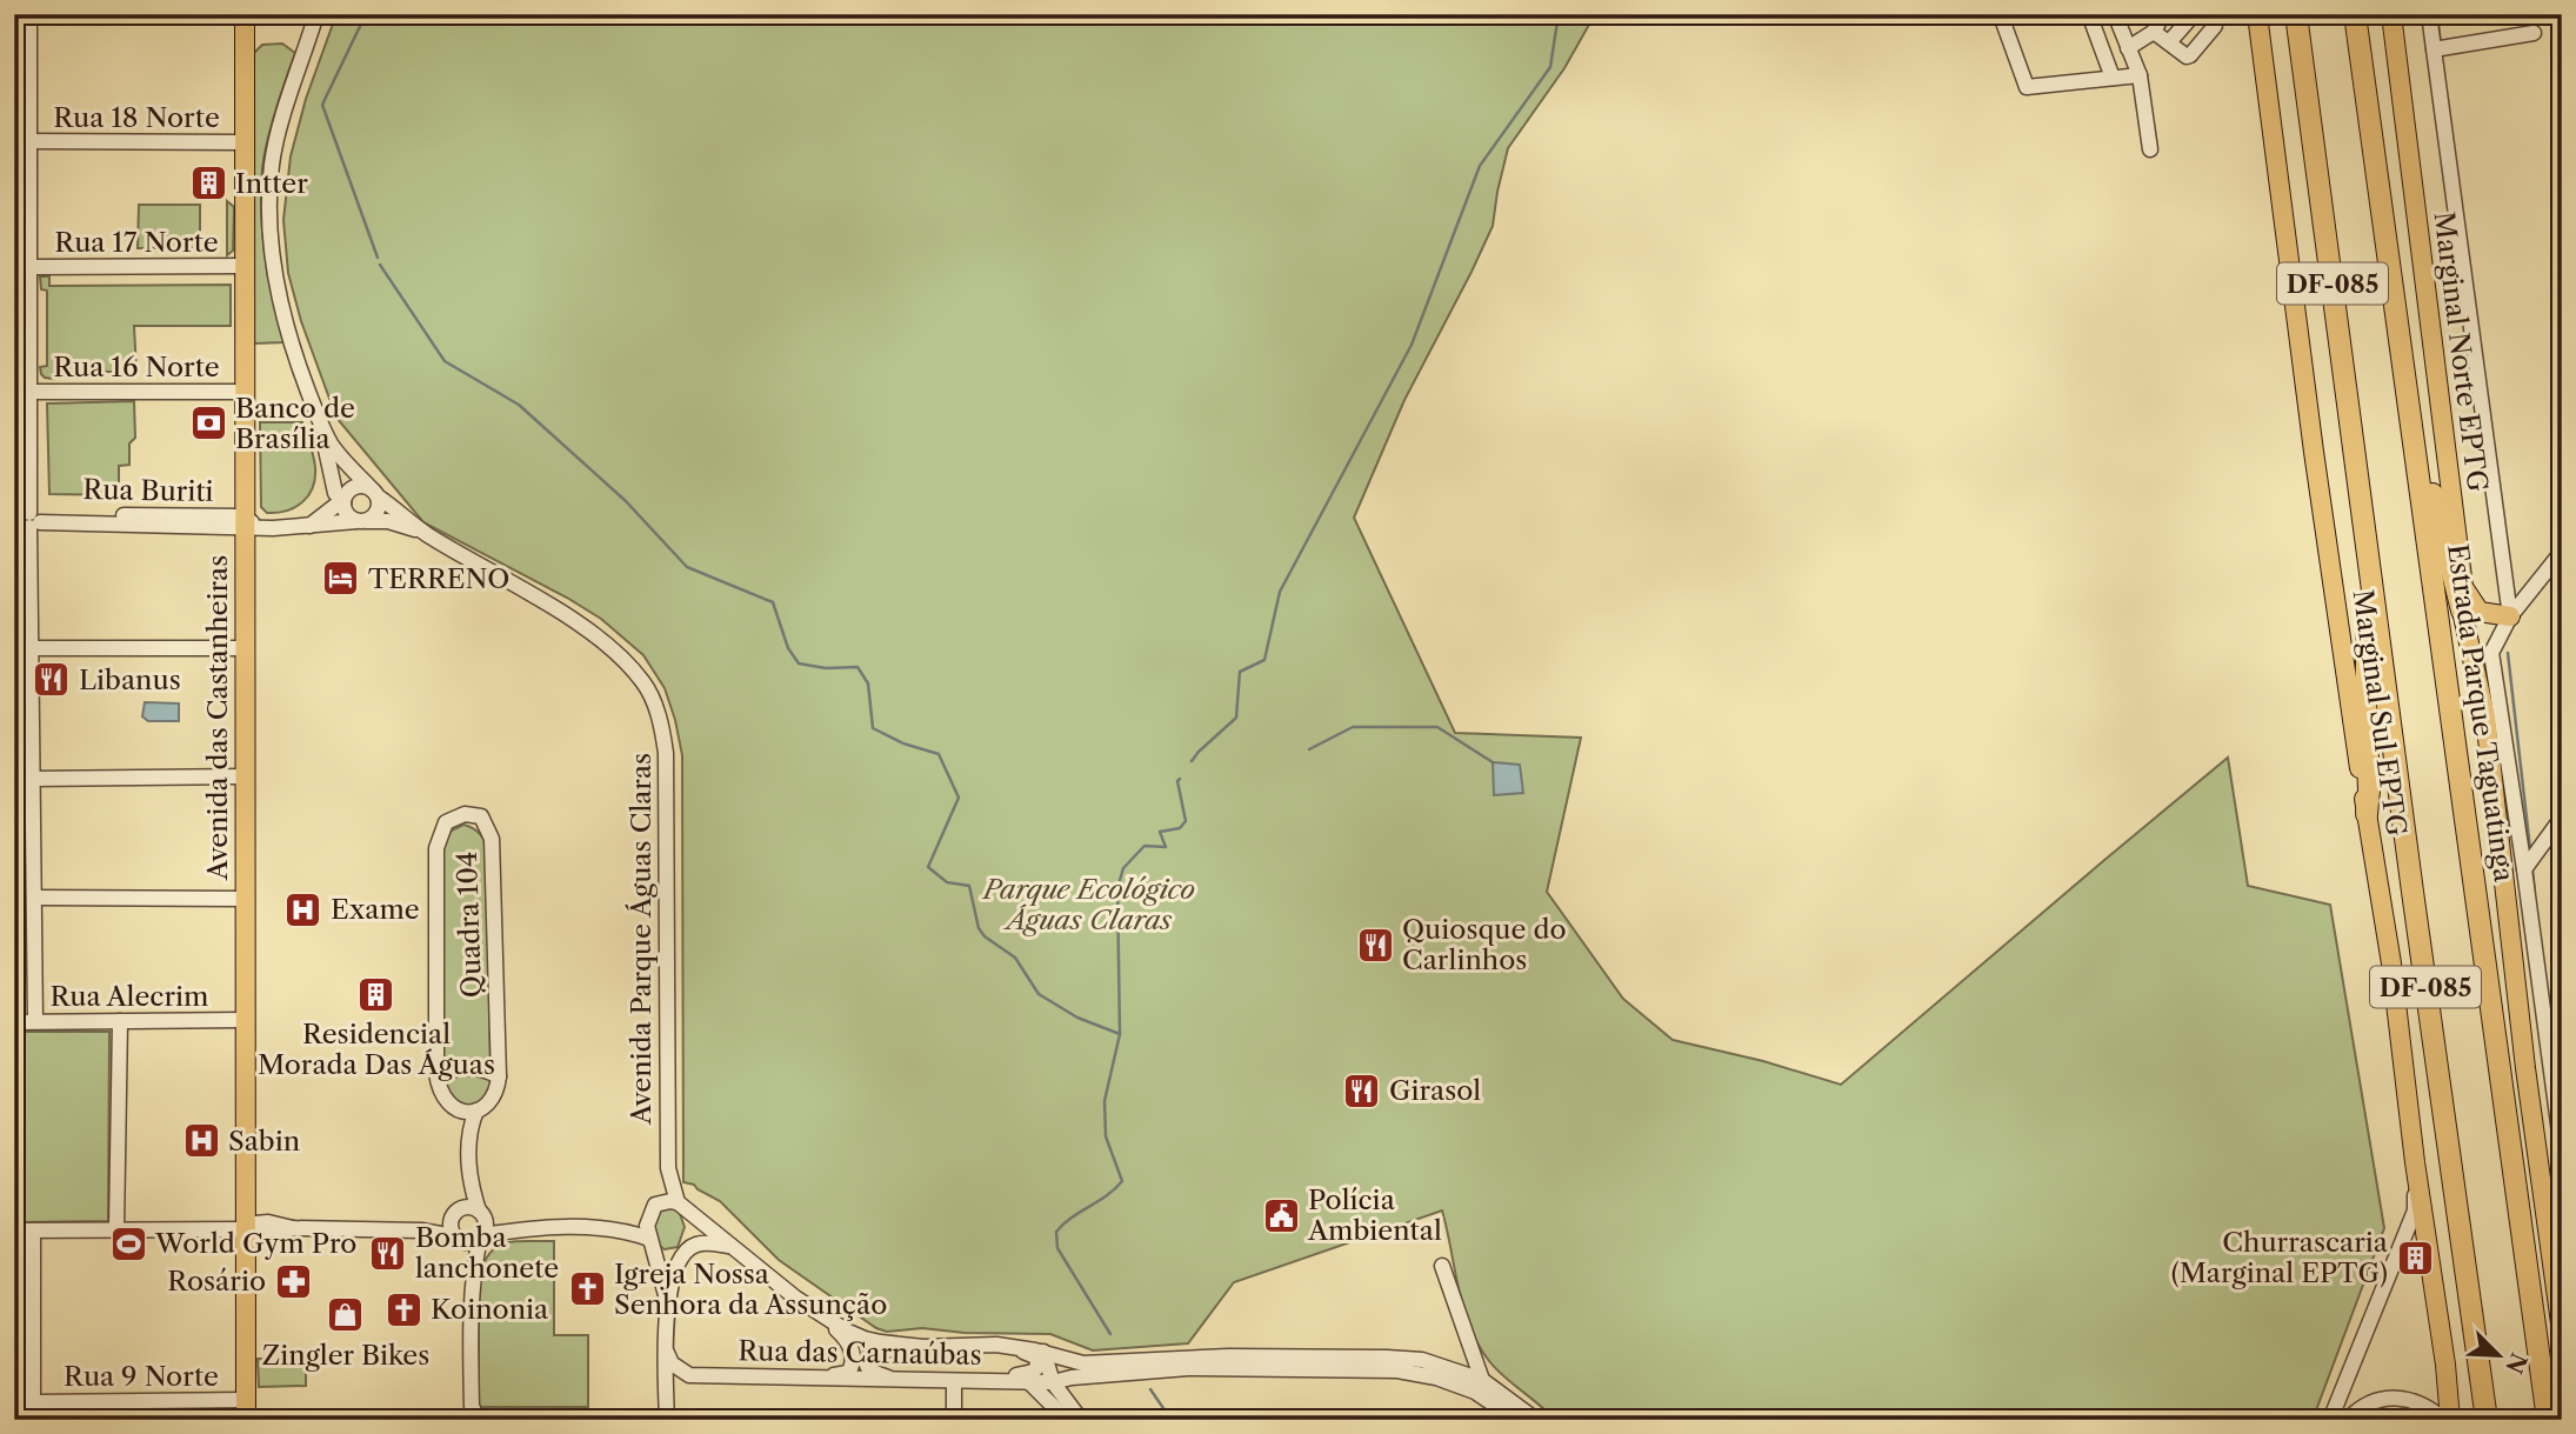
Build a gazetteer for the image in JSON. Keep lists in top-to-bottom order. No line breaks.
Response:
{"streets":{"highway":["DF-085","Estrada Parque Taguatinga"],"main road":["Marginal Norte EPTG","Marginal Sul EPTG","Avenida das Castanheiras"],"street":["Rua 18 Norte","Rua 17 Norte","Rua 16 Norte","Rua Buriti","Quadra 104","Avenida Parque Águas Claras","Rua Alecrim","Rua das Carnaúbas","Rua 9 Norte"]},"crossings":[["Rua 18 Norte","Avenida das Castanheiras"],["Rua 17 Norte","Avenida das Castanheiras"],["Rua 16 Norte","Avenida das Castanheiras"],["Rua Buriti","Avenida das Castanheiras"],["Rua Buriti","Avenida Parque Águas Claras"],["Avenida das Castanheiras","Rua Alecrim"],["Avenida das Castanheiras","Rua 9 Norte"],["Avenida Parque Águas Claras","Rua das Carnaúbas"]],"parks":["Parque Ecológico Águas Claras"],"places":{"building":["Intter","Residencial Morada Das Águas","Churrascaria (Marginal EPTG)"],"bank":["Banco de Brasília"],"hotel":["TERRENO"],"restaurant":["Libanus","Quiosque do Carlinhos","Girasol","Bomba lanchonete"],"hospital":["Exame","Sabin"],"public building":["Polícia Ambiental"],"sports":["World Gym Pro"],"pharmacy":["Rosário"],"church":["Igreja Nossa Senhora da Assunção","Koinonia"],"shop":["Zingler Bikes"]},"north":"bottom right"}
